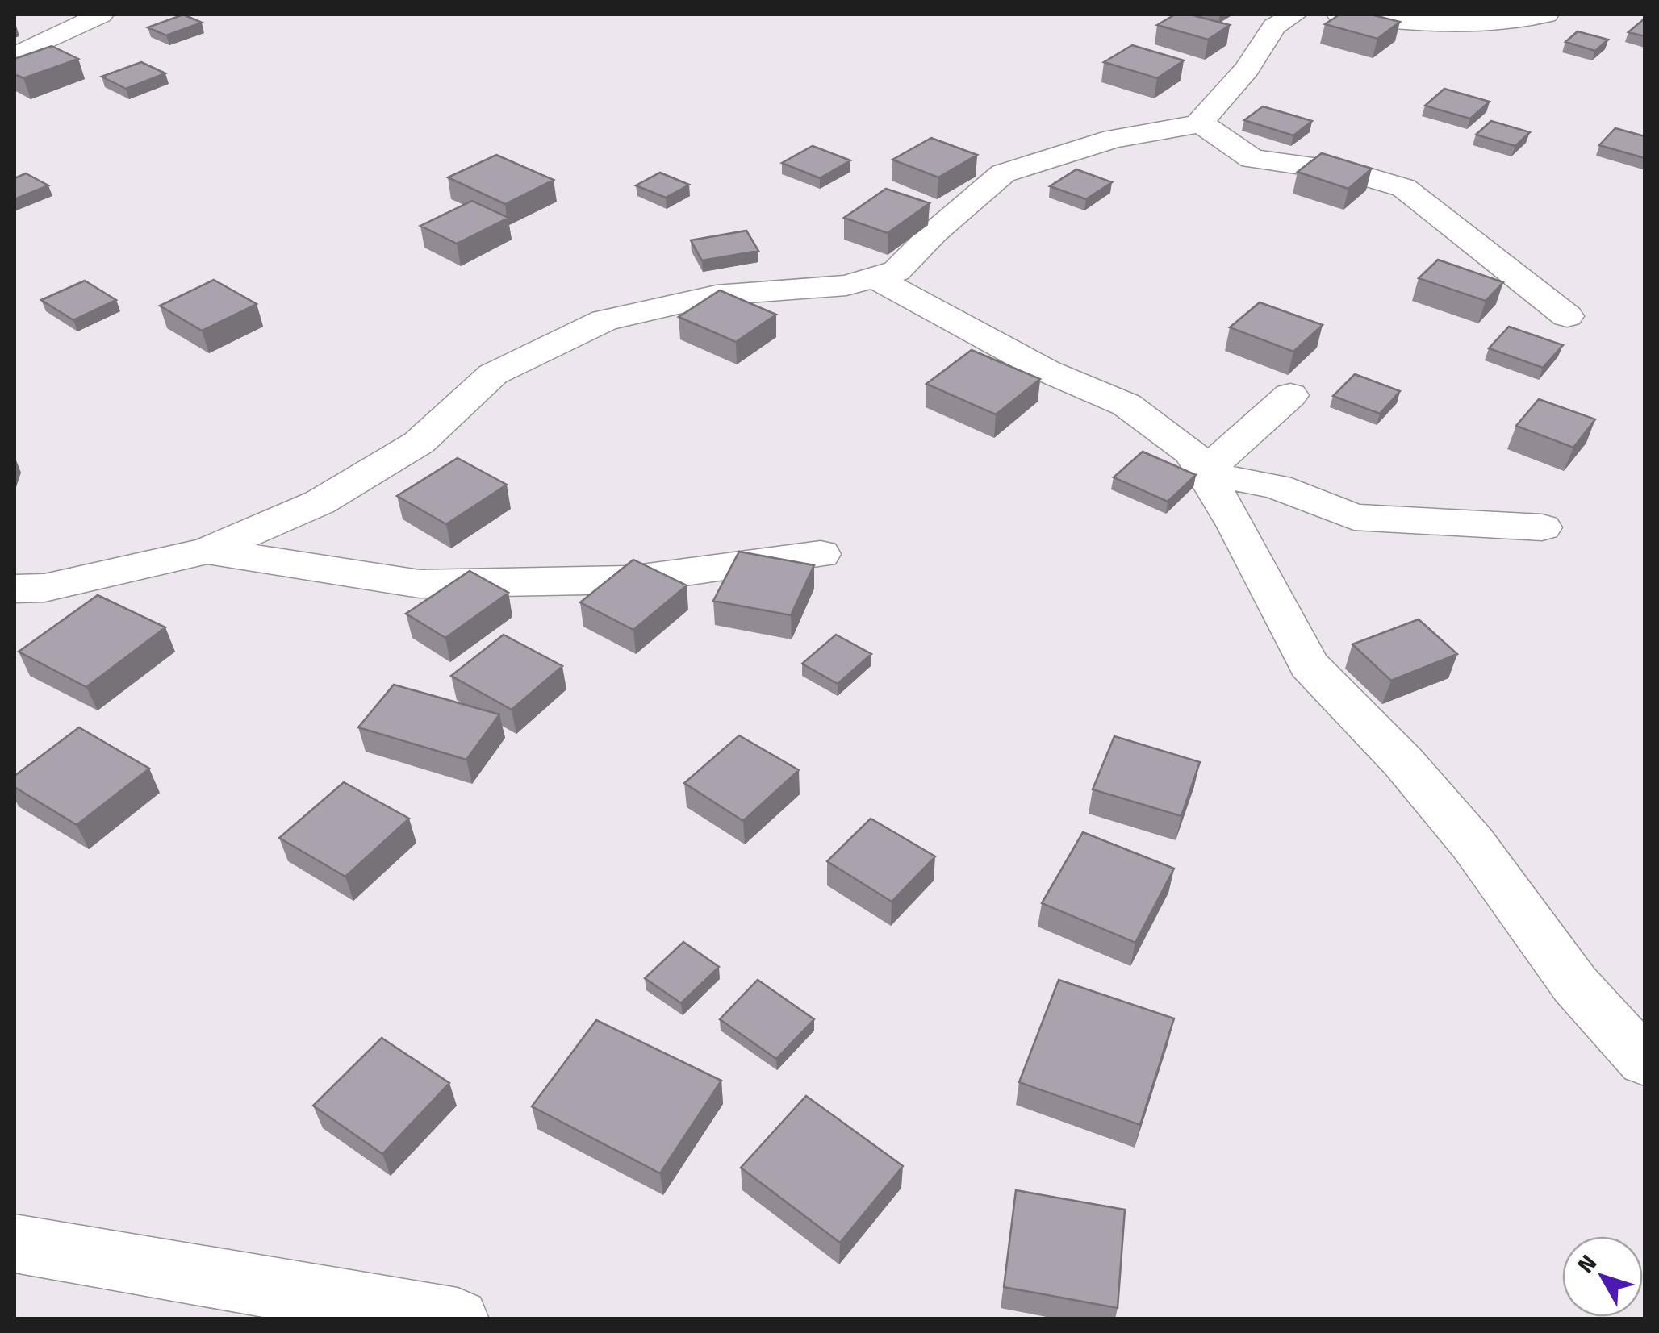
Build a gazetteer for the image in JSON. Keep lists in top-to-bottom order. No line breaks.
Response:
{"north":"top left"}
